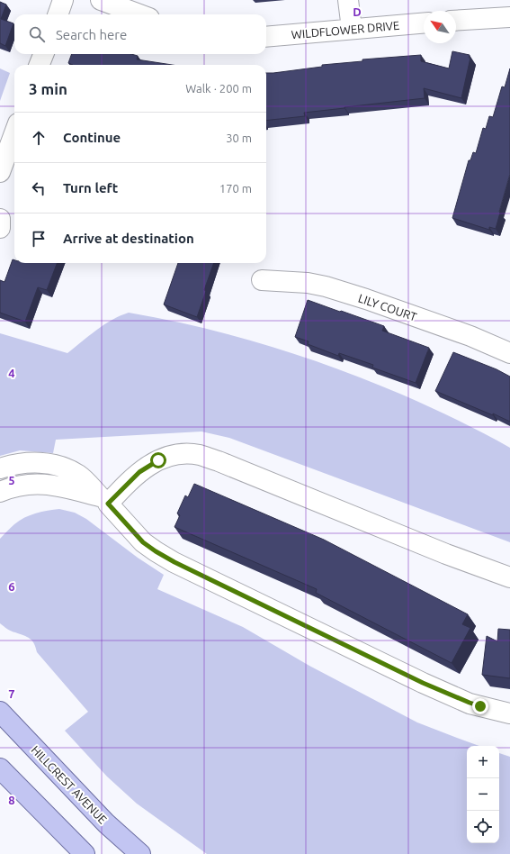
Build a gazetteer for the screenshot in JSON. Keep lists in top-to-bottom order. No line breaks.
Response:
{"streets":{"main road":["HILLCREST AVENUE"],"street":["WILDFLOWER DRIVE","LILY COURT"]},"north":"top left","page":{"search":"Search here","heading":["3 min","Walk · 200 m"],"list":[["Continue","30 m"],["Turn left","170 m"],"Arrive at destination"],"map_buttons":["+","−"]},"grid":{"columns":["D"],"rows":["4","5","6","7","8"]}}
